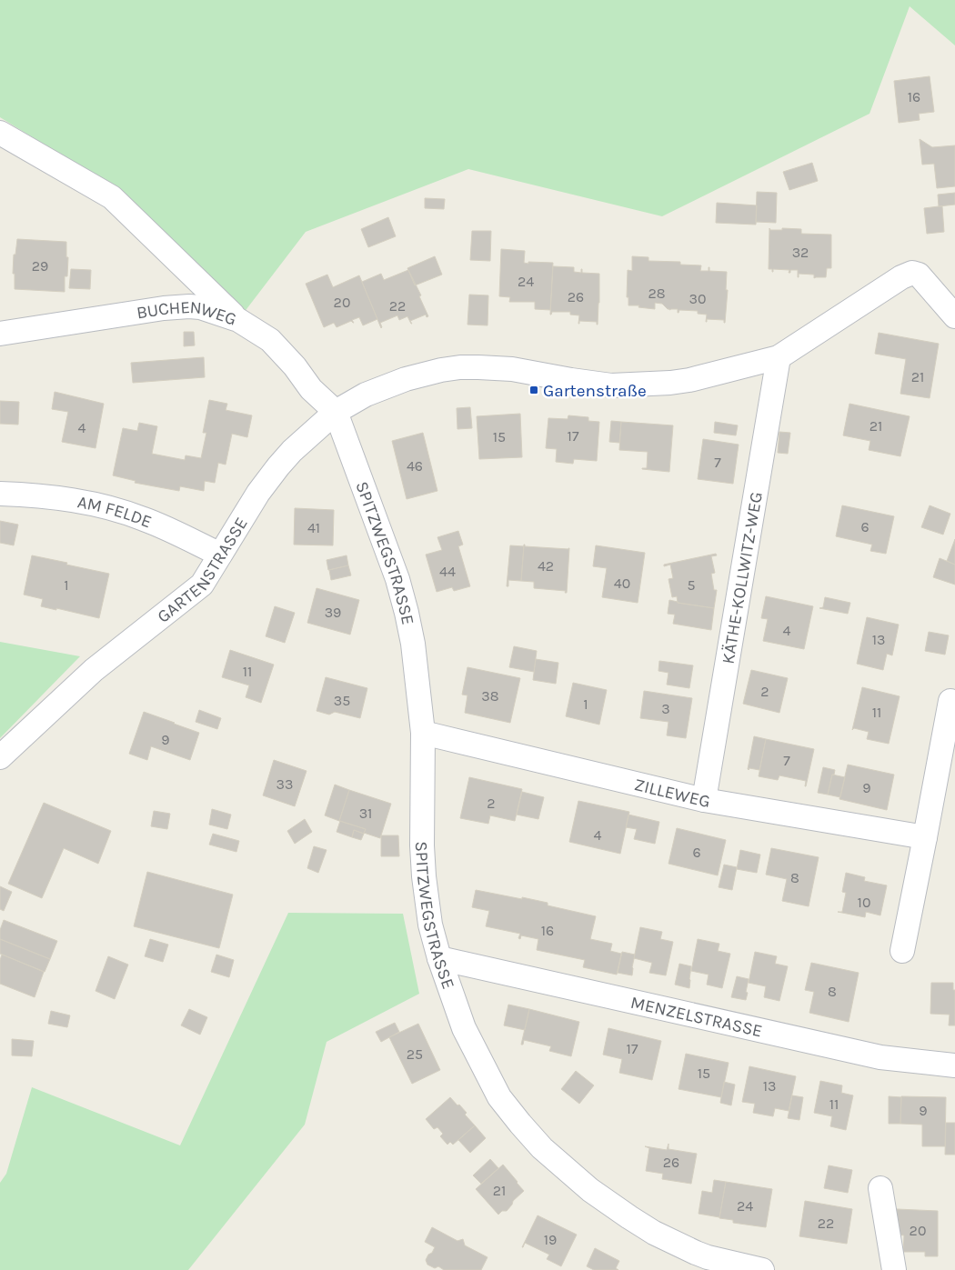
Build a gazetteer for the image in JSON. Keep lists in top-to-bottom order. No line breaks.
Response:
{"streets":{"street":["BUCHENWEG","AM FELDE","SPITZWEGSTRASSE","GARTENSTRASSE","KÄTHE-KOLLWITZ-WEG","ZILLEWEG","MENZELSTRASSE"]},"crossings":[["BUCHENWEG","SPITZWEGSTRASSE"],["BUCHENWEG","GARTENSTRASSE"],["AM FELDE","GARTENSTRASSE"],["SPITZWEGSTRASSE","GARTENSTRASSE"],["SPITZWEGSTRASSE","ZILLEWEG"],["SPITZWEGSTRASSE","MENZELSTRASSE"],["GARTENSTRASSE","KÄTHE-KOLLWITZ-WEG"],["KÄTHE-KOLLWITZ-WEG","ZILLEWEG"]],"places":{"transit":["Gartenstraße"]},"house_numbers":["16","32","29","24","28","26","30","20","22","21","21","4","17","15","7","46","6","41","42","44","40","1","5","39","4","13","11","2","38","35","1","3","11","9","7","33","9","2","31","4","6","8","10","16","8","17","25","15","13","11","9","26","21","24","22","20","19"]}
